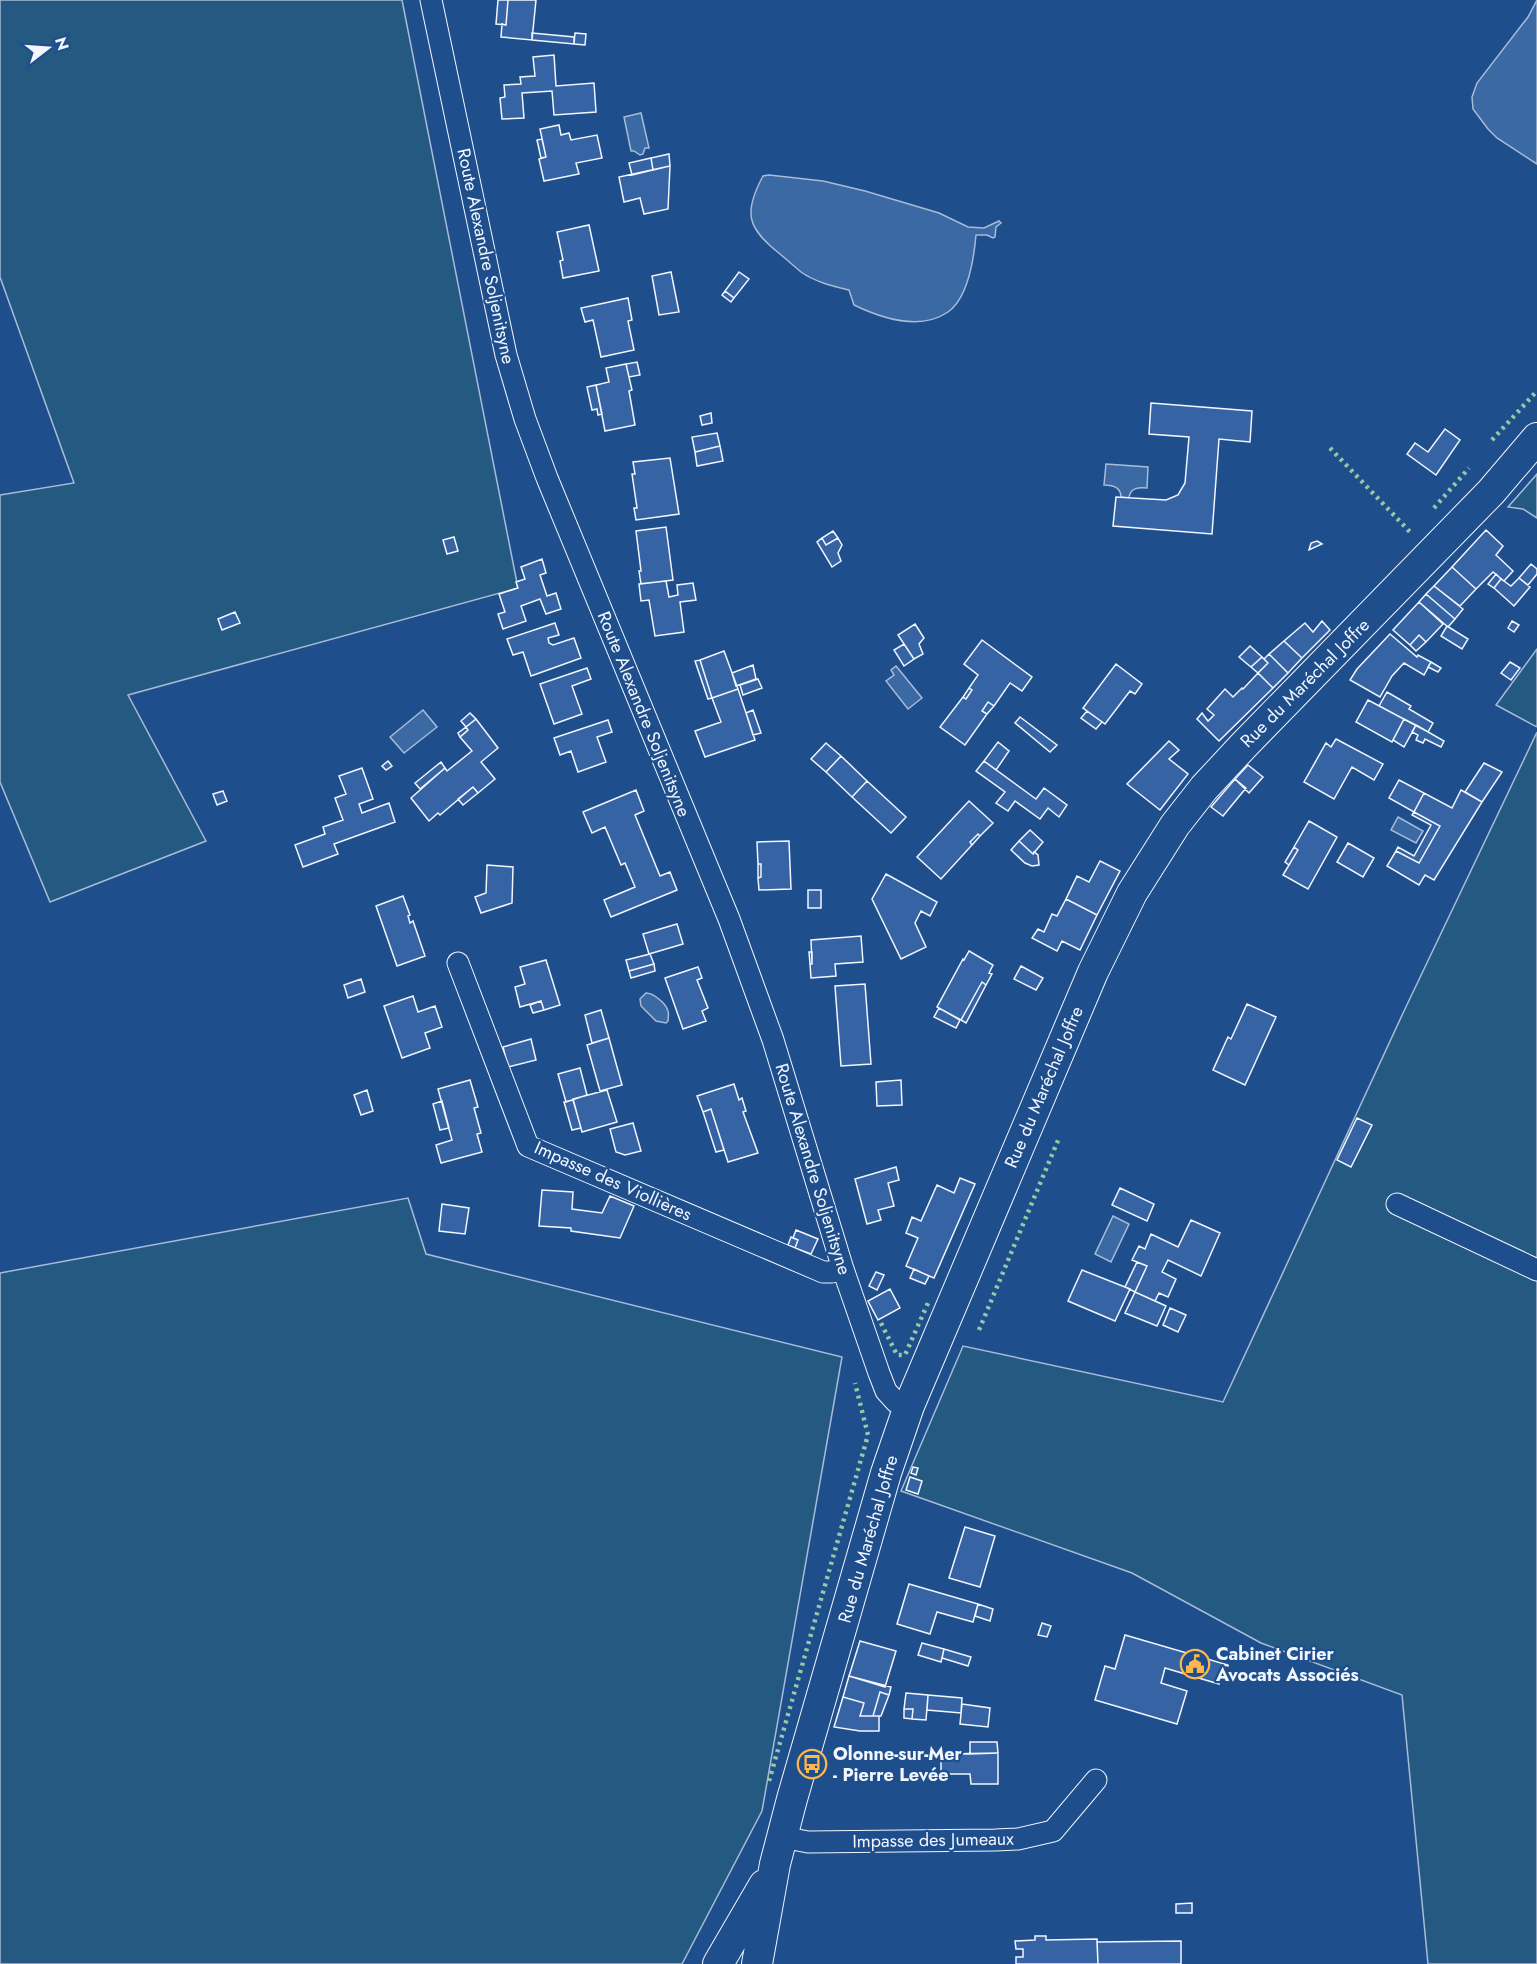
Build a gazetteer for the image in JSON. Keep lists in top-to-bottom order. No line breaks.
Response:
{"streets":{"street":["Route Alexandre Soljenitsyne","Rue du Maréchal Joffre","Impasse des Viollières","Impasse des Jumeaux"]},"crossings":[["Route Alexandre Soljenitsyne","Rue du Maréchal Joffre"],["Route Alexandre Soljenitsyne","Impasse des Viollières"],["Rue du Maréchal Joffre","Impasse des Jumeaux"]],"places":{"public building":["Cabinet Cirier Avocats Associés"],"bus stop":["Olonne-sur-Mer - Pierre Levée"]},"north":"right"}
